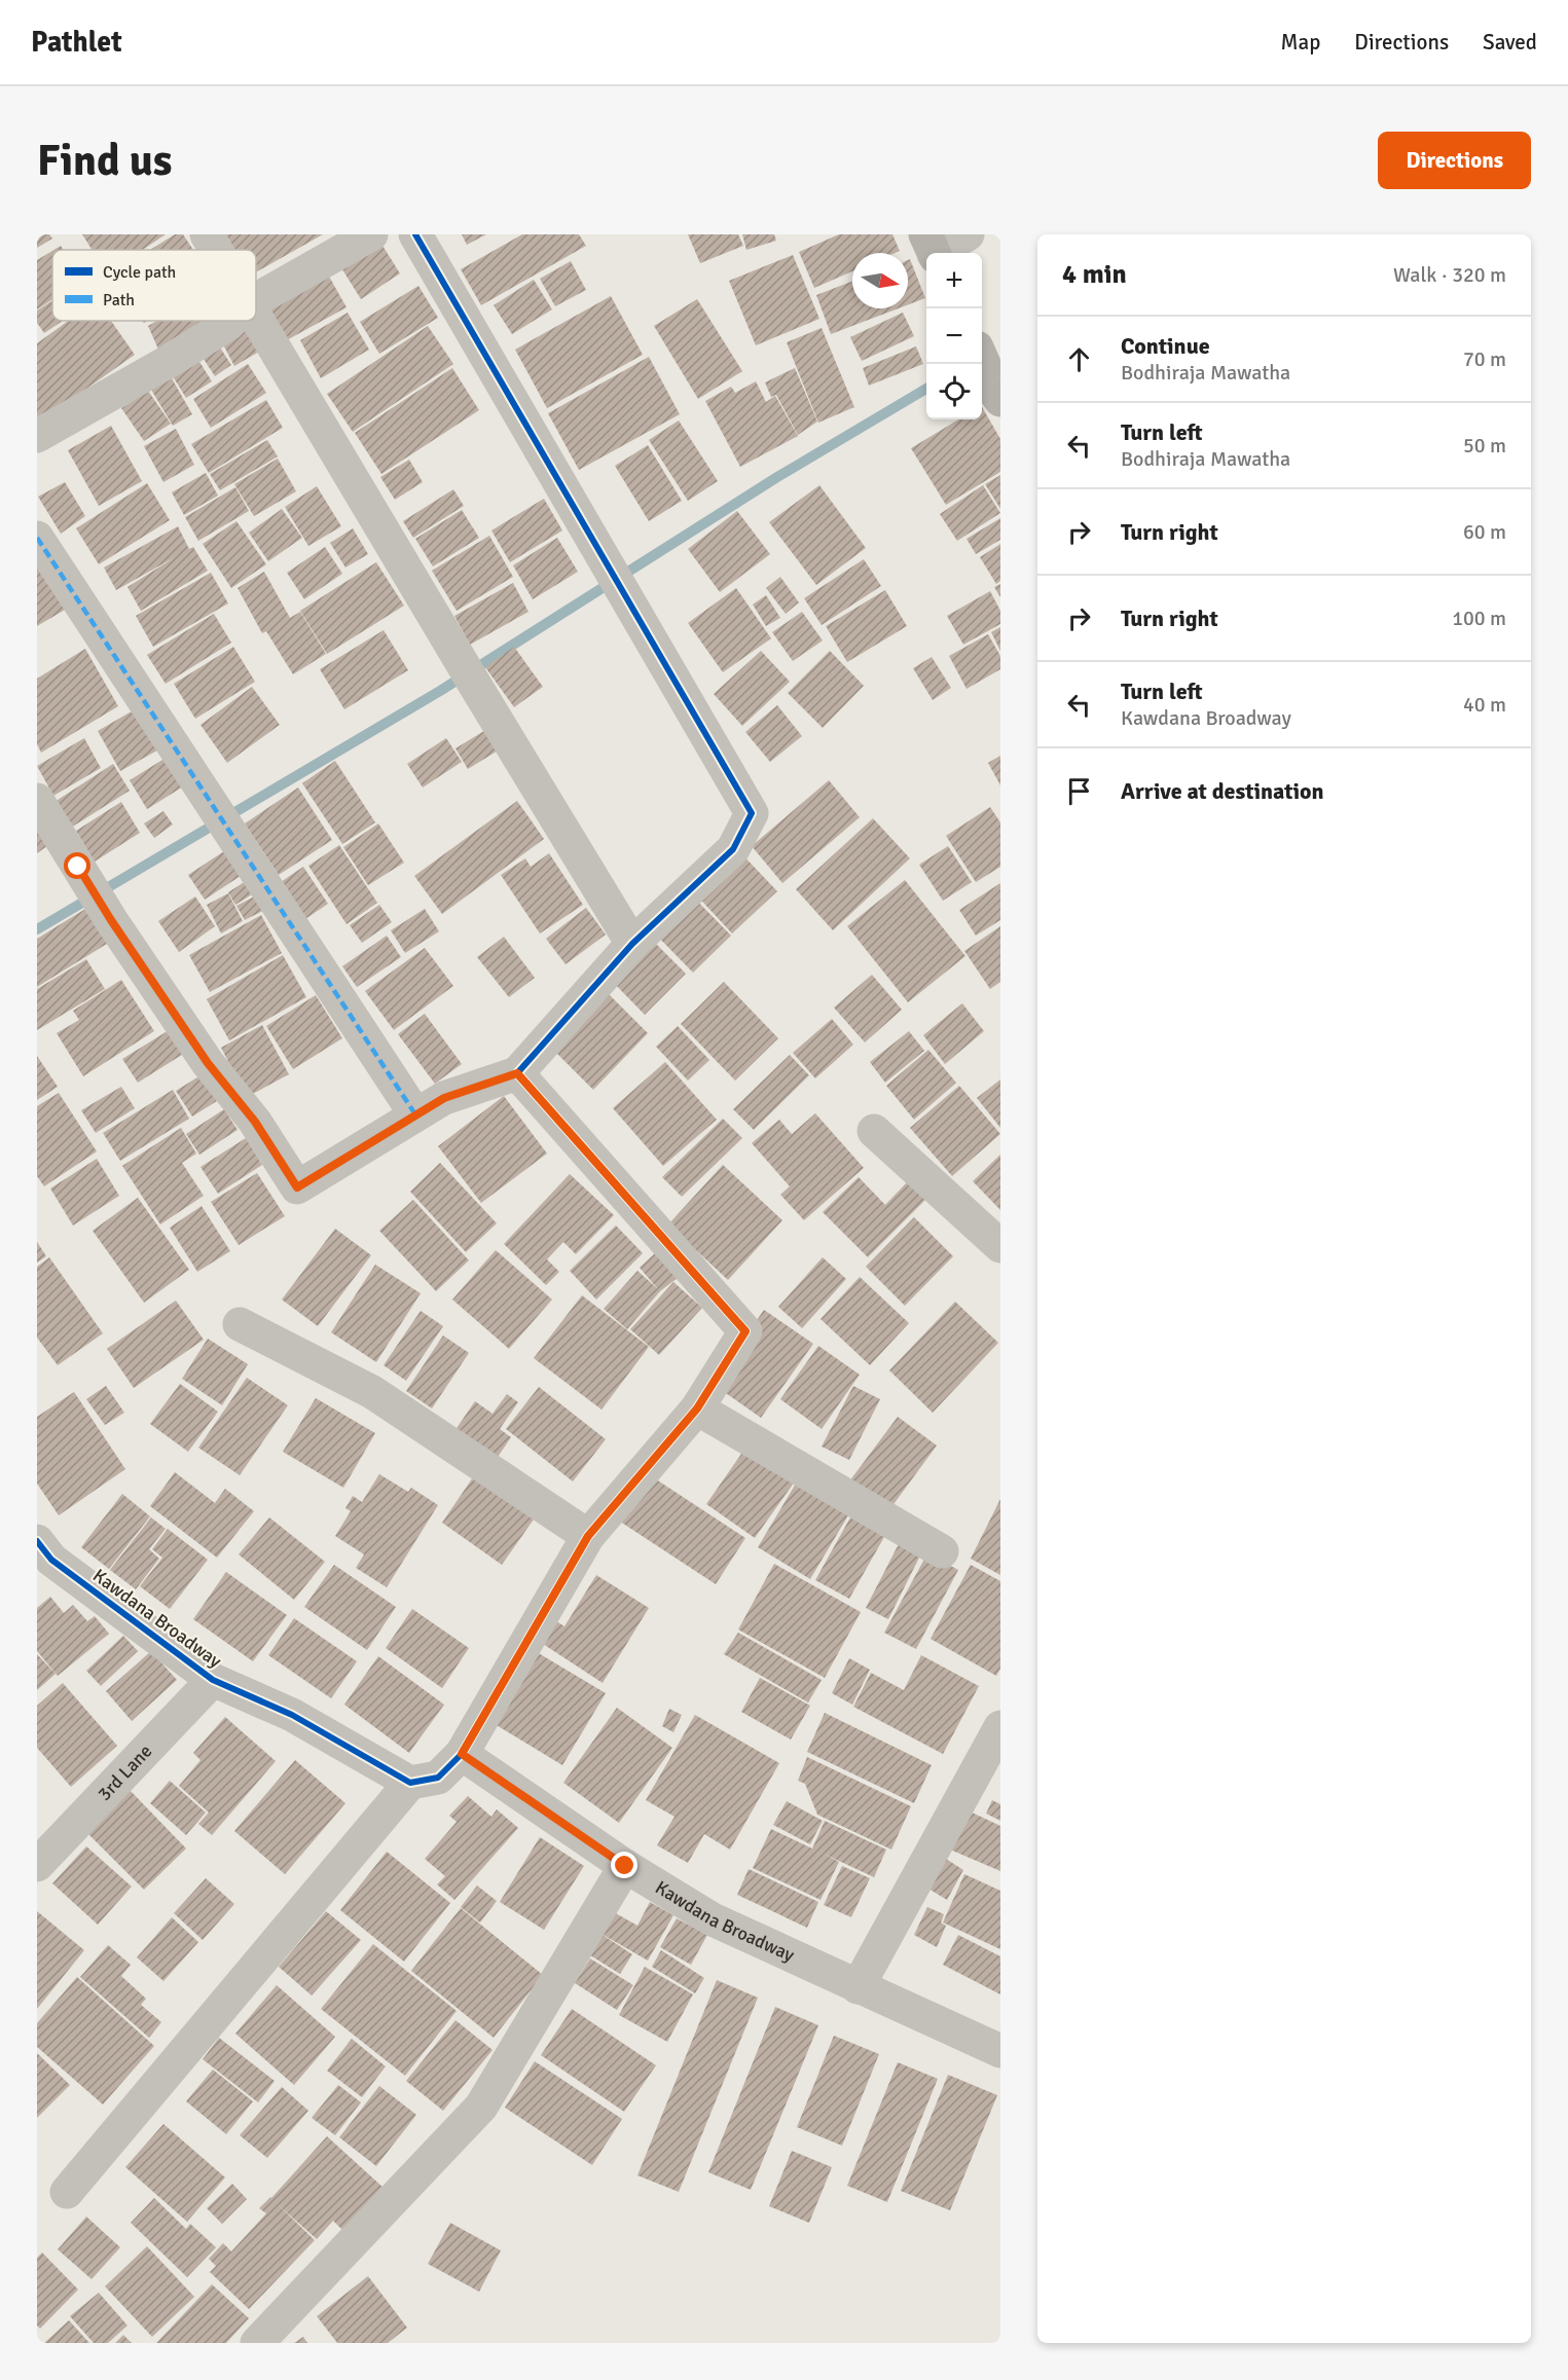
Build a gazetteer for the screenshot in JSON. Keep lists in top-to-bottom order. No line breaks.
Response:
{"streets":{"street":["Kawdana Broadway","3rd Lane"]},"crossings":[["Kawdana Broadway","3rd Lane"]],"legend":["Cycle path","Path"],"north":"right","page":{"header":"Pathlet","nav":["Map","Directions","Saved"],"buttons":"Directions","title":"Find us","heading":["4 min","Walk · 320 m"],"map_buttons":["+","−"],"list":[["Continue","Bodhiraja Mawatha","70 m"],["Turn left","Bodhiraja Mawatha","50 m"],["Turn right","60 m"],["Turn right","100 m"],["Turn left","Kawdana Broadway","40 m"],"Arrive at destination"]}}
